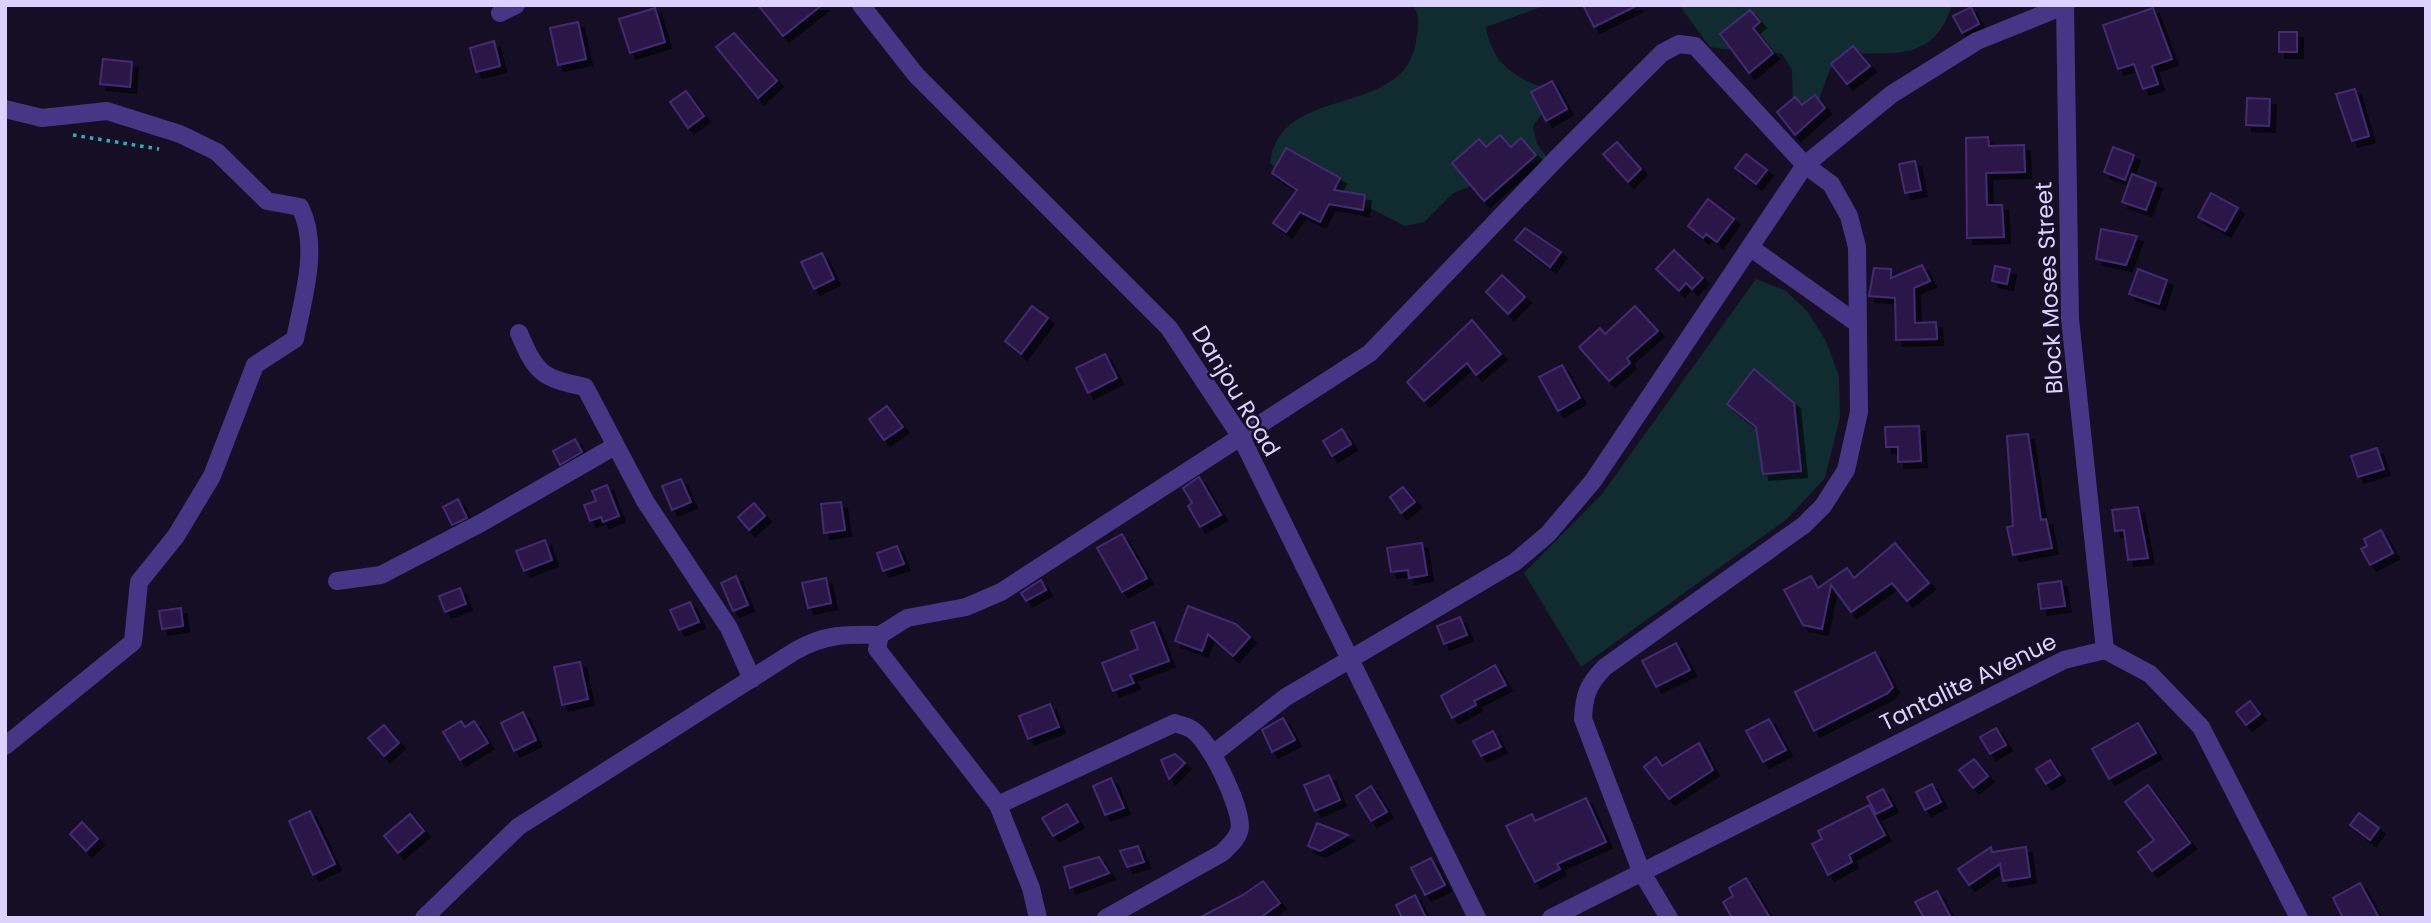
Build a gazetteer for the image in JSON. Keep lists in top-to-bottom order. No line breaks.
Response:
{"streets":{"street":["Block Moses Street","Danjou Road","Tantalite Avenue"]},"crossings":[["Block Moses Street","Tantalite Avenue"]]}
